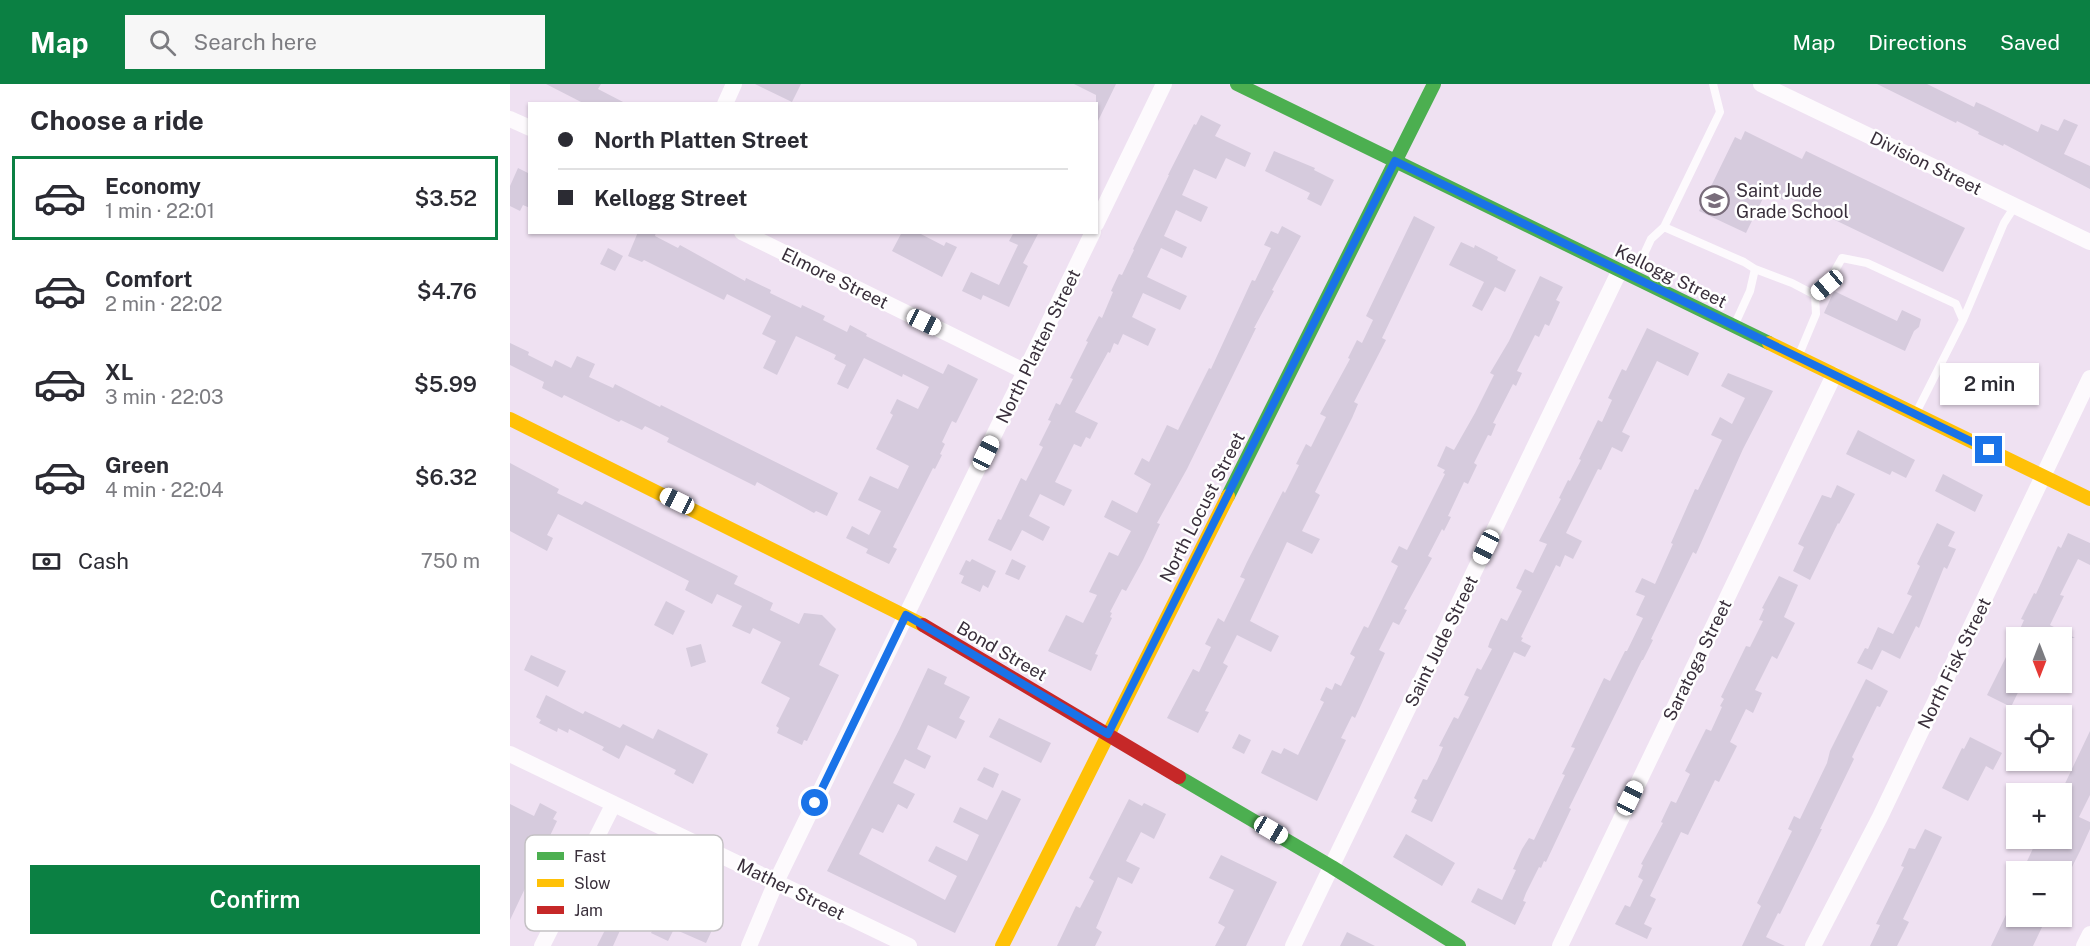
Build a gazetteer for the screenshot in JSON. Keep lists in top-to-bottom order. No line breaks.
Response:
{"streets":{"street":["Division Street","Kellogg Street","Elmore Street","North Platten Street","North Locust Street","Saint Jude Street","Bond Street","Saratoga Street","North Fisk Street","Mather Street"]},"crossings":[["Kellogg Street","North Locust Street"],["Kellogg Street","Saint Jude Street"],["Kellogg Street","Saratoga Street"],["Kellogg Street","North Fisk Street"],["Elmore Street","North Platten Street"],["North Platten Street","Bond Street"],["North Platten Street","Mather Street"],["North Locust Street","Bond Street"],["Saint Jude Street","Bond Street"]],"places":{"school or university":["Saint Jude Grade School"]},"legend":["Fast","Slow","Jam"],"north":"bottom","page":{"header":"Map","search":"Search here","nav":["Map","Directions","Saved"],"heading":"Choose a ride","banner":["North Platten Street","Kellogg Street"],"list":[{"name":"Economy","note":"1 min · 22:01","value":"$3.52"},{"name":"Comfort","note":"2 min · 22:02","value":"$4.76"},{"name":"XL","note":"3 min · 22:03","value":"$5.99"},{"name":"Green","note":"4 min · 22:04","value":"$6.32"}],"bubble":"2 min","pay":["Cash","750 m"],"map_buttons":["+","−"],"buttons":"Confirm"}}
